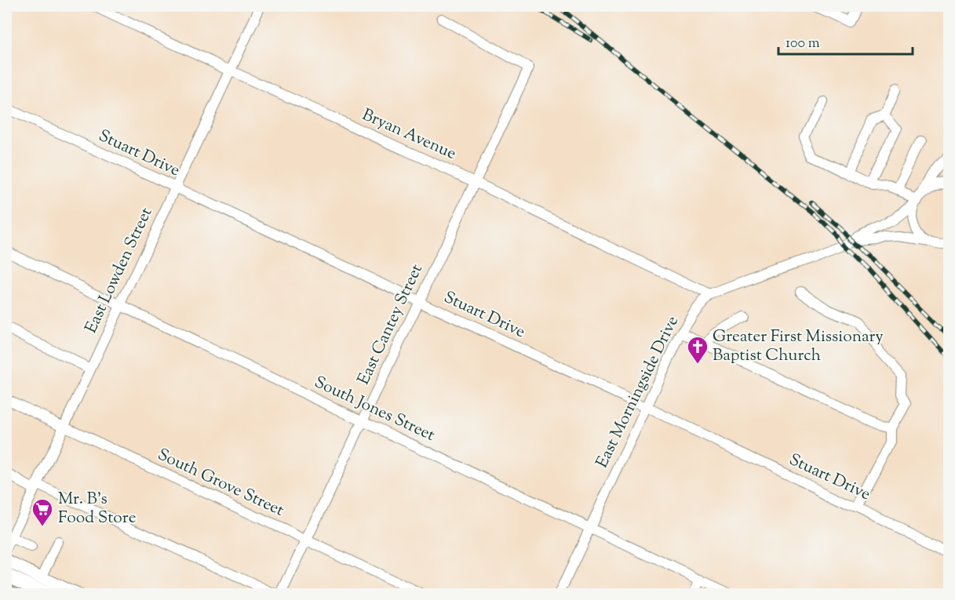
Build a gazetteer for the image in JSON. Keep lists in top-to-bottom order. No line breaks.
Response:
{"streets":{"street":["Bryan Avenue","Stuart Drive","East Lowden Street","East Cantey Street","East Morningside Drive","South Jones Street","South Grove Street"]},"crossings":[["Bryan Avenue","East Lowden Street"],["Bryan Avenue","East Cantey Street"],["Bryan Avenue","East Morningside Drive"],["Stuart Drive","East Lowden Street"],["Stuart Drive","East Cantey Street"],["Stuart Drive","East Morningside Drive"],["East Lowden Street","South Jones Street"],["East Lowden Street","South Grove Street"],["East Cantey Street","South Jones Street"],["East Cantey Street","South Grove Street"],["East Morningside Drive","South Jones Street"]],"places":{"church":["Greater First Missionary Baptist Church"],"supermarket":["Mr. B's Food Store"]},"scale_bar":"100 m"}
